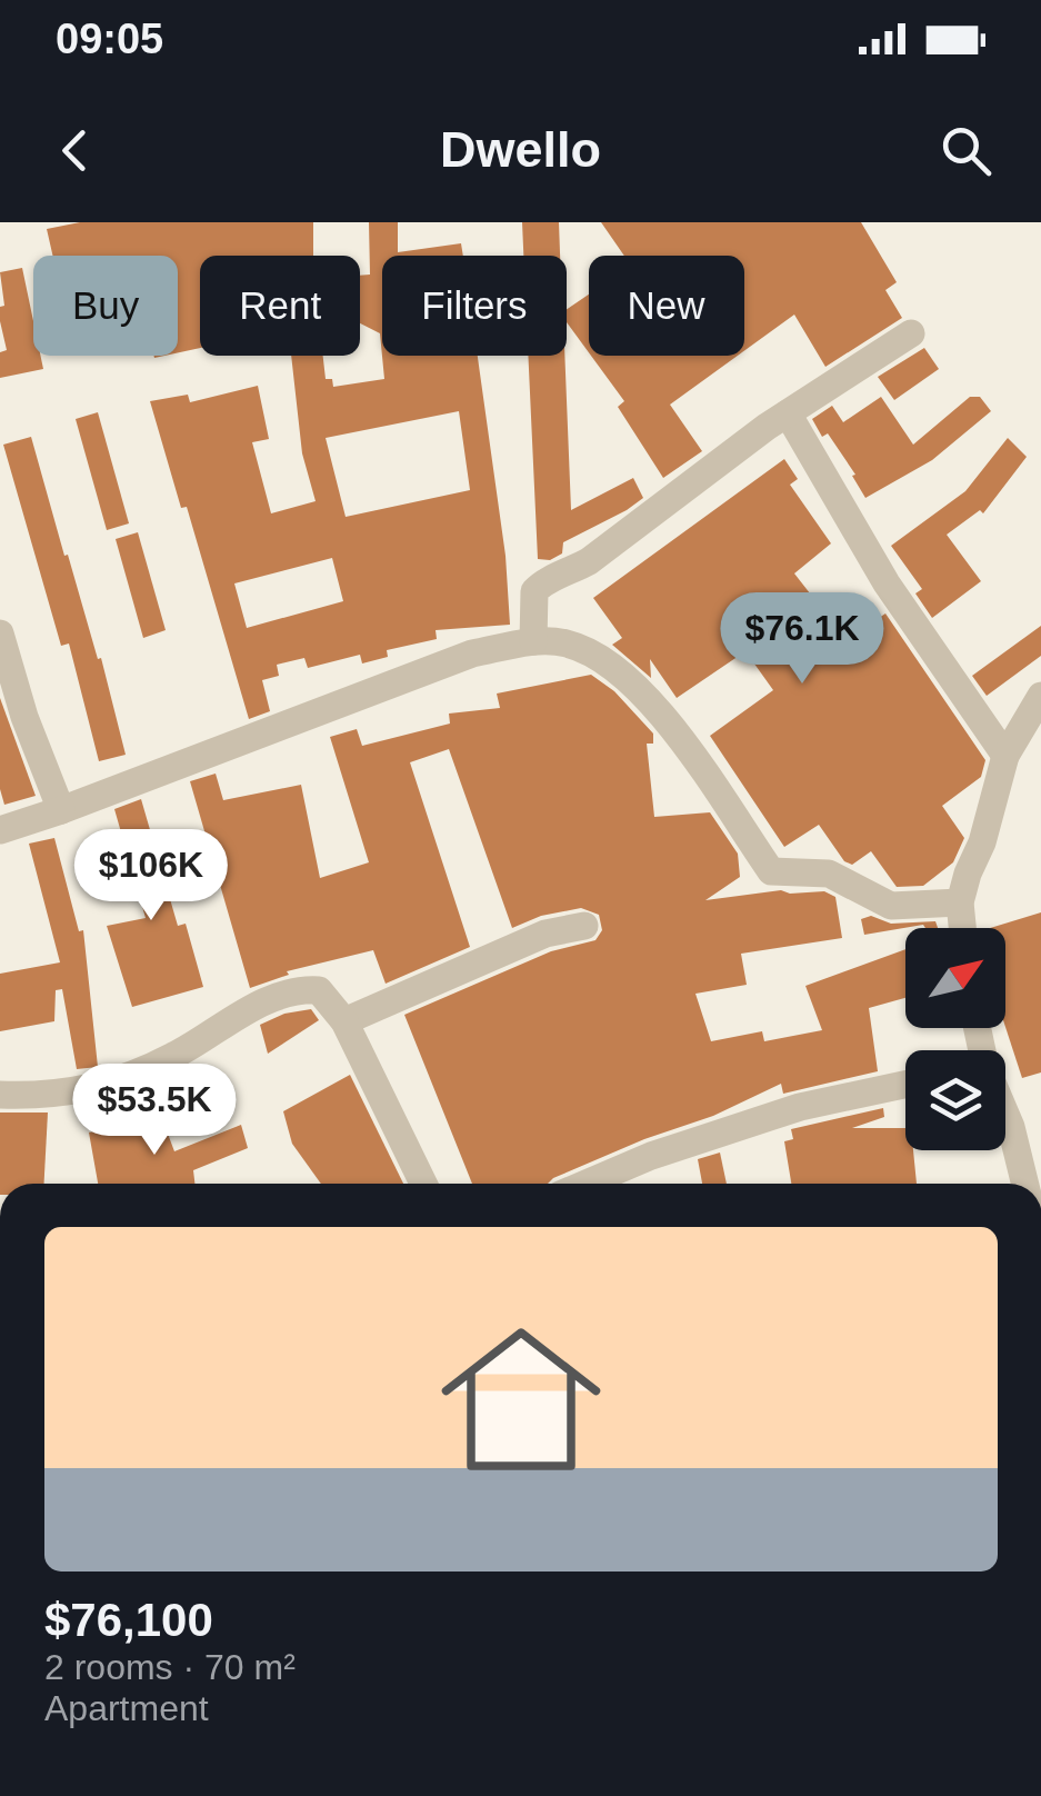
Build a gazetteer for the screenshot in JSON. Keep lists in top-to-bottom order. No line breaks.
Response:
{"north":"top right","page":{"status":"09:05","header":"Dwello","chip":["Buy","Rent","Filters","New"],"price":["$76.1K","$106K","$53.5K"],"list":[{"name":"$76,100","note":"2 rooms · 70 m² · Apartment"}]}}
